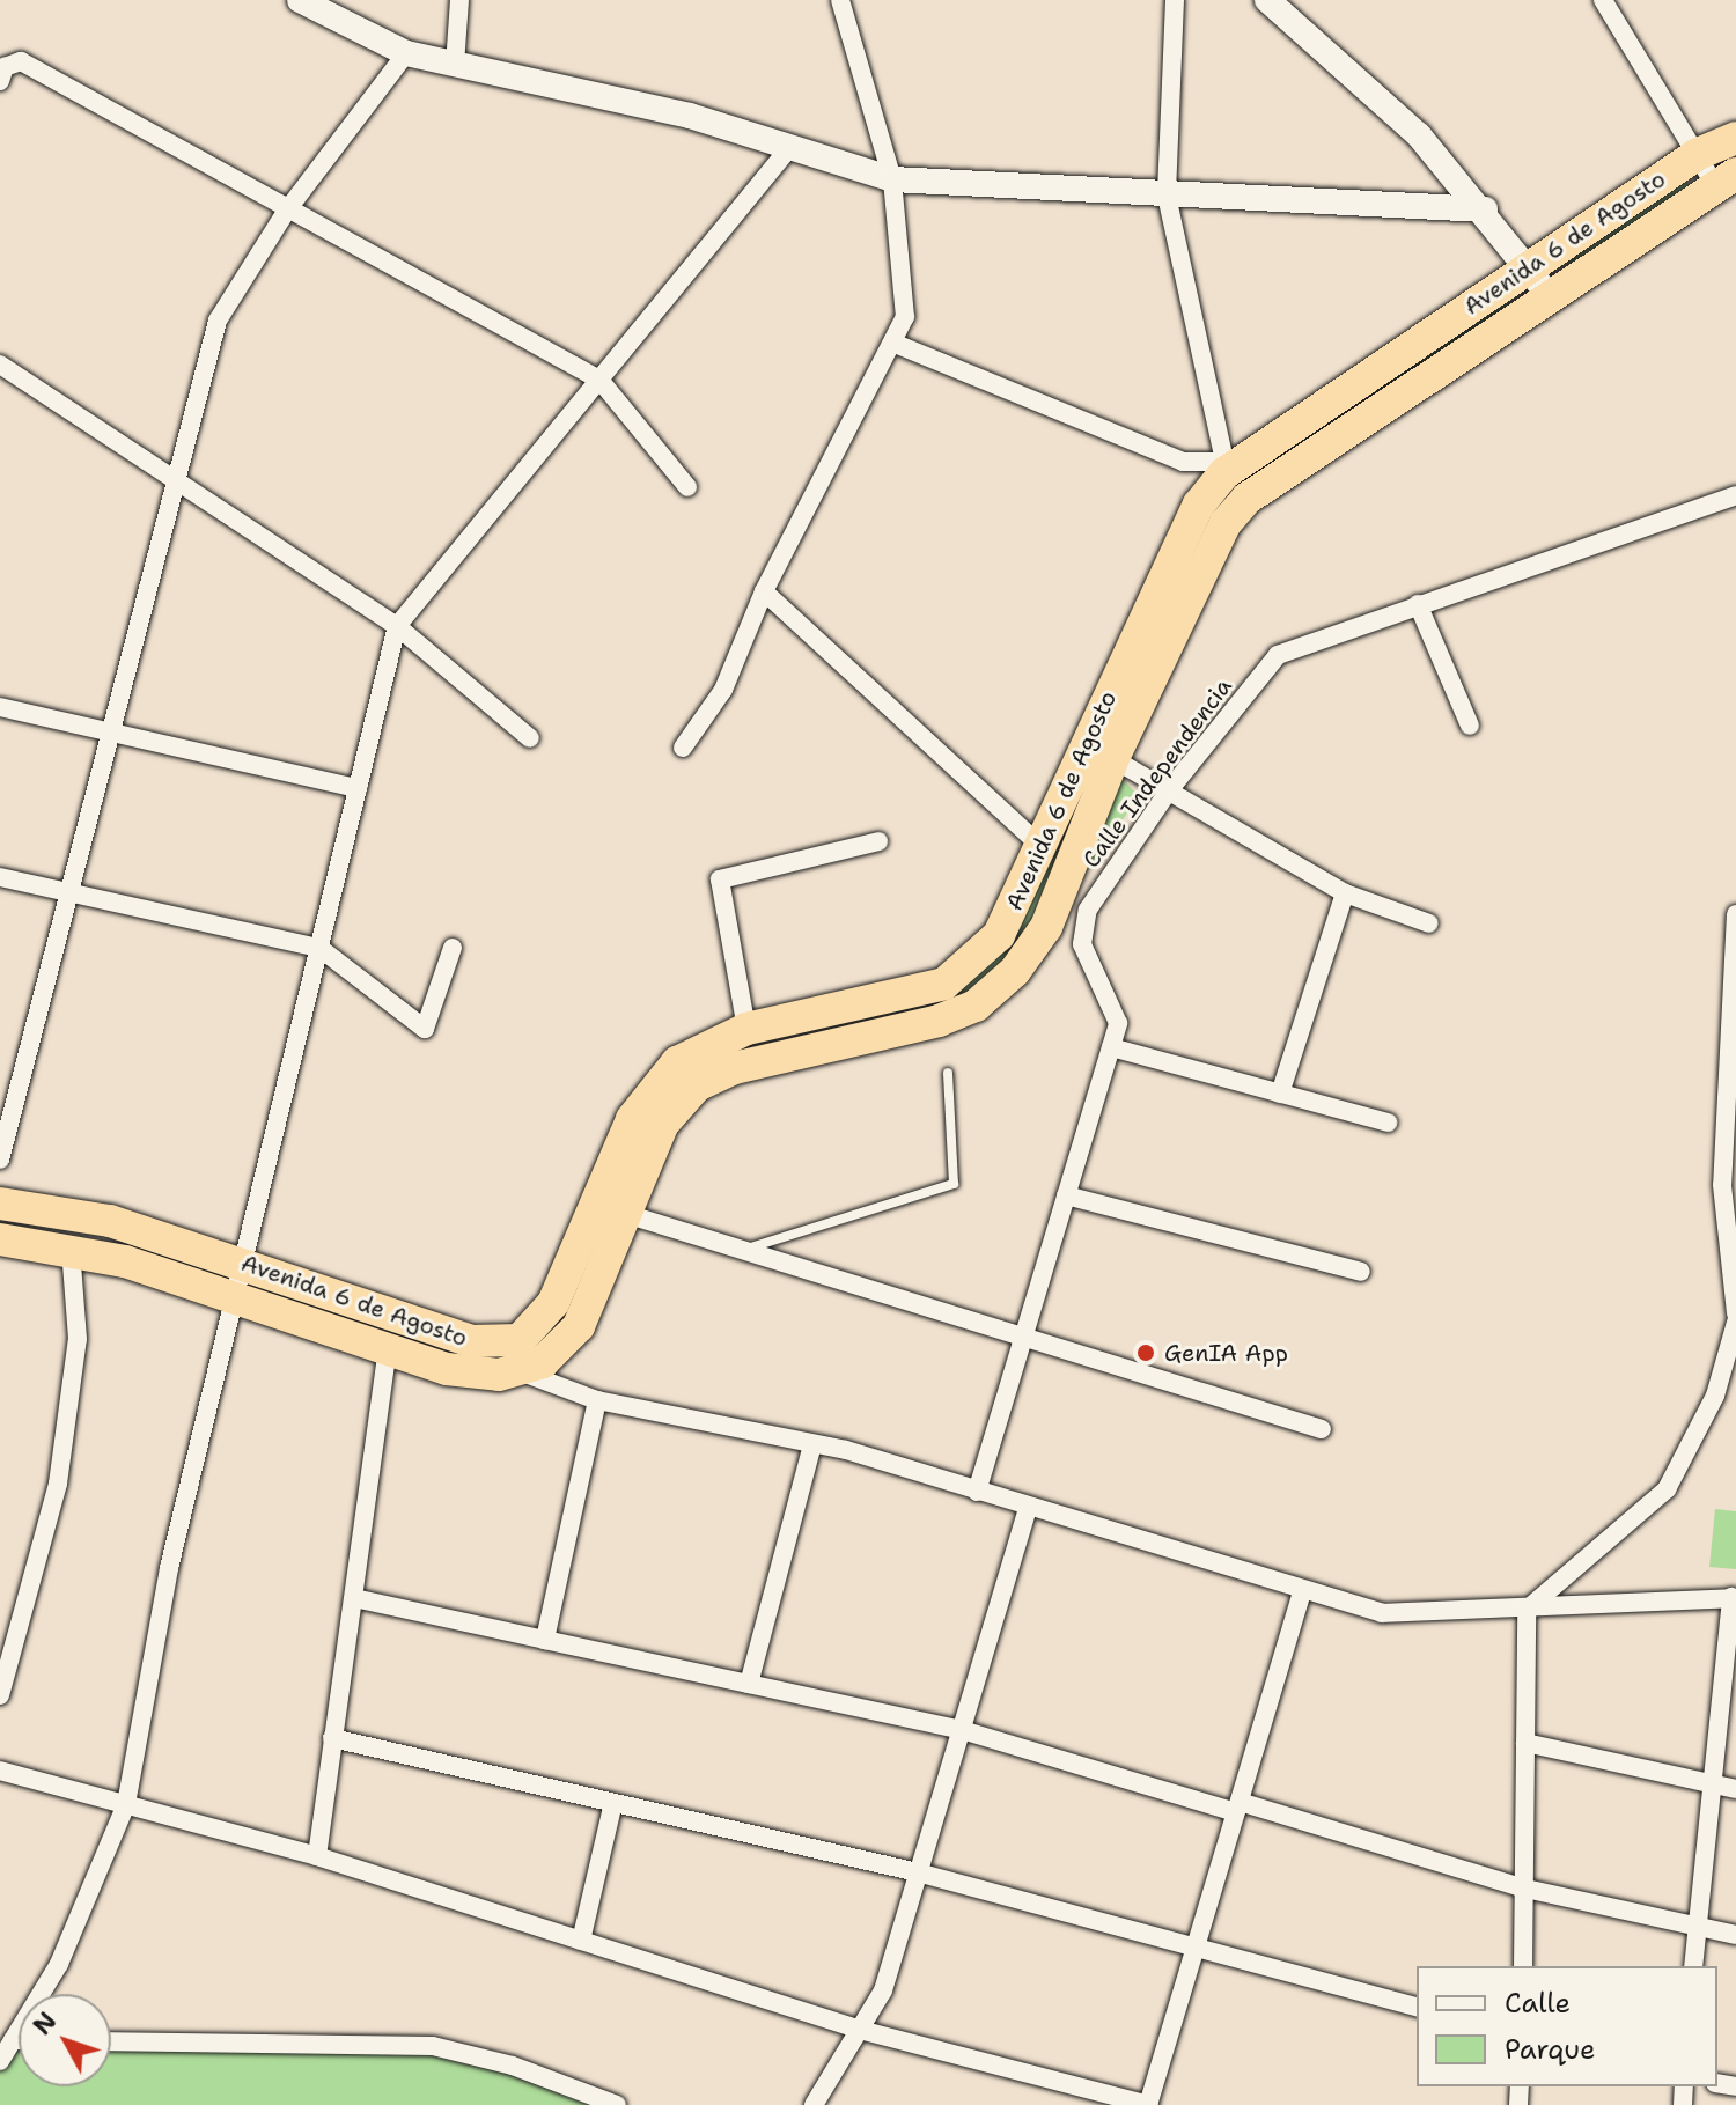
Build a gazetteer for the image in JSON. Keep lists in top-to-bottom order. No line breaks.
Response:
{"streets":{"highway":["Avenida 6 de Agosto"],"street":["Calle Independencia"]},"places":["GenIA App"],"legend":["Calle","Parque"],"north":"top left"}
